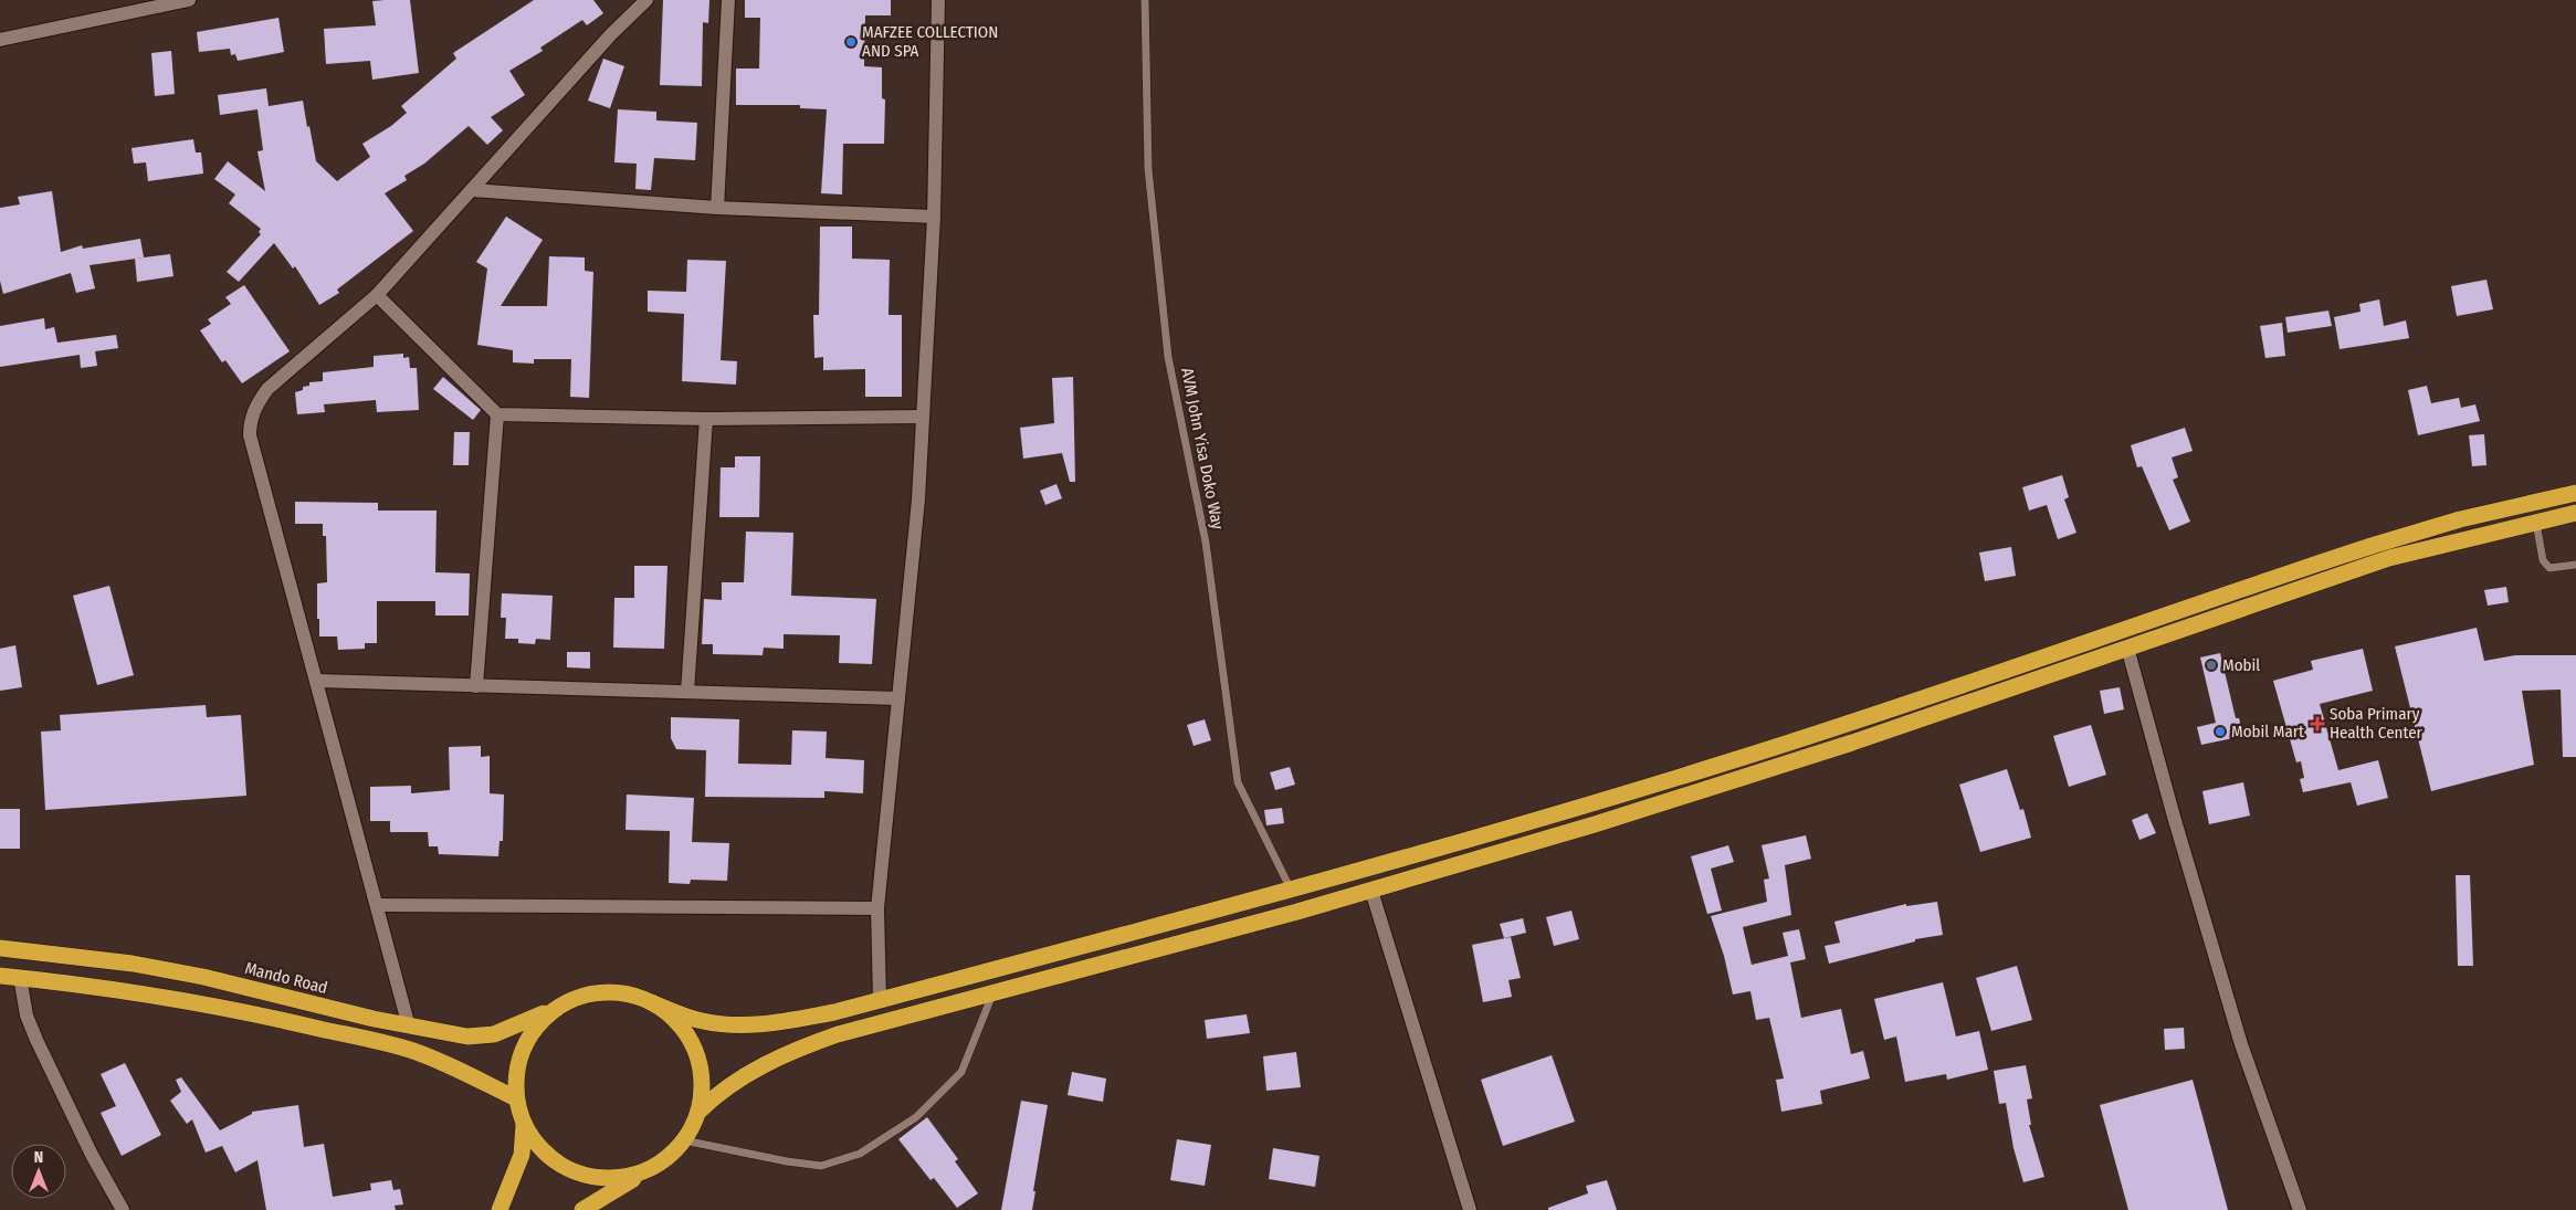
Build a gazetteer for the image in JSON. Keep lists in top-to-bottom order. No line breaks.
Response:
{"streets":{"highway":["Mando Road"],"lane":["AVM John Yisa Doko Way"]},"places":{"other":["MAFZEE COLLECTION AND SPA","Mobil","Mobil Mart"],"health":["Soba Primary Health Center"]},"north":"top"}
